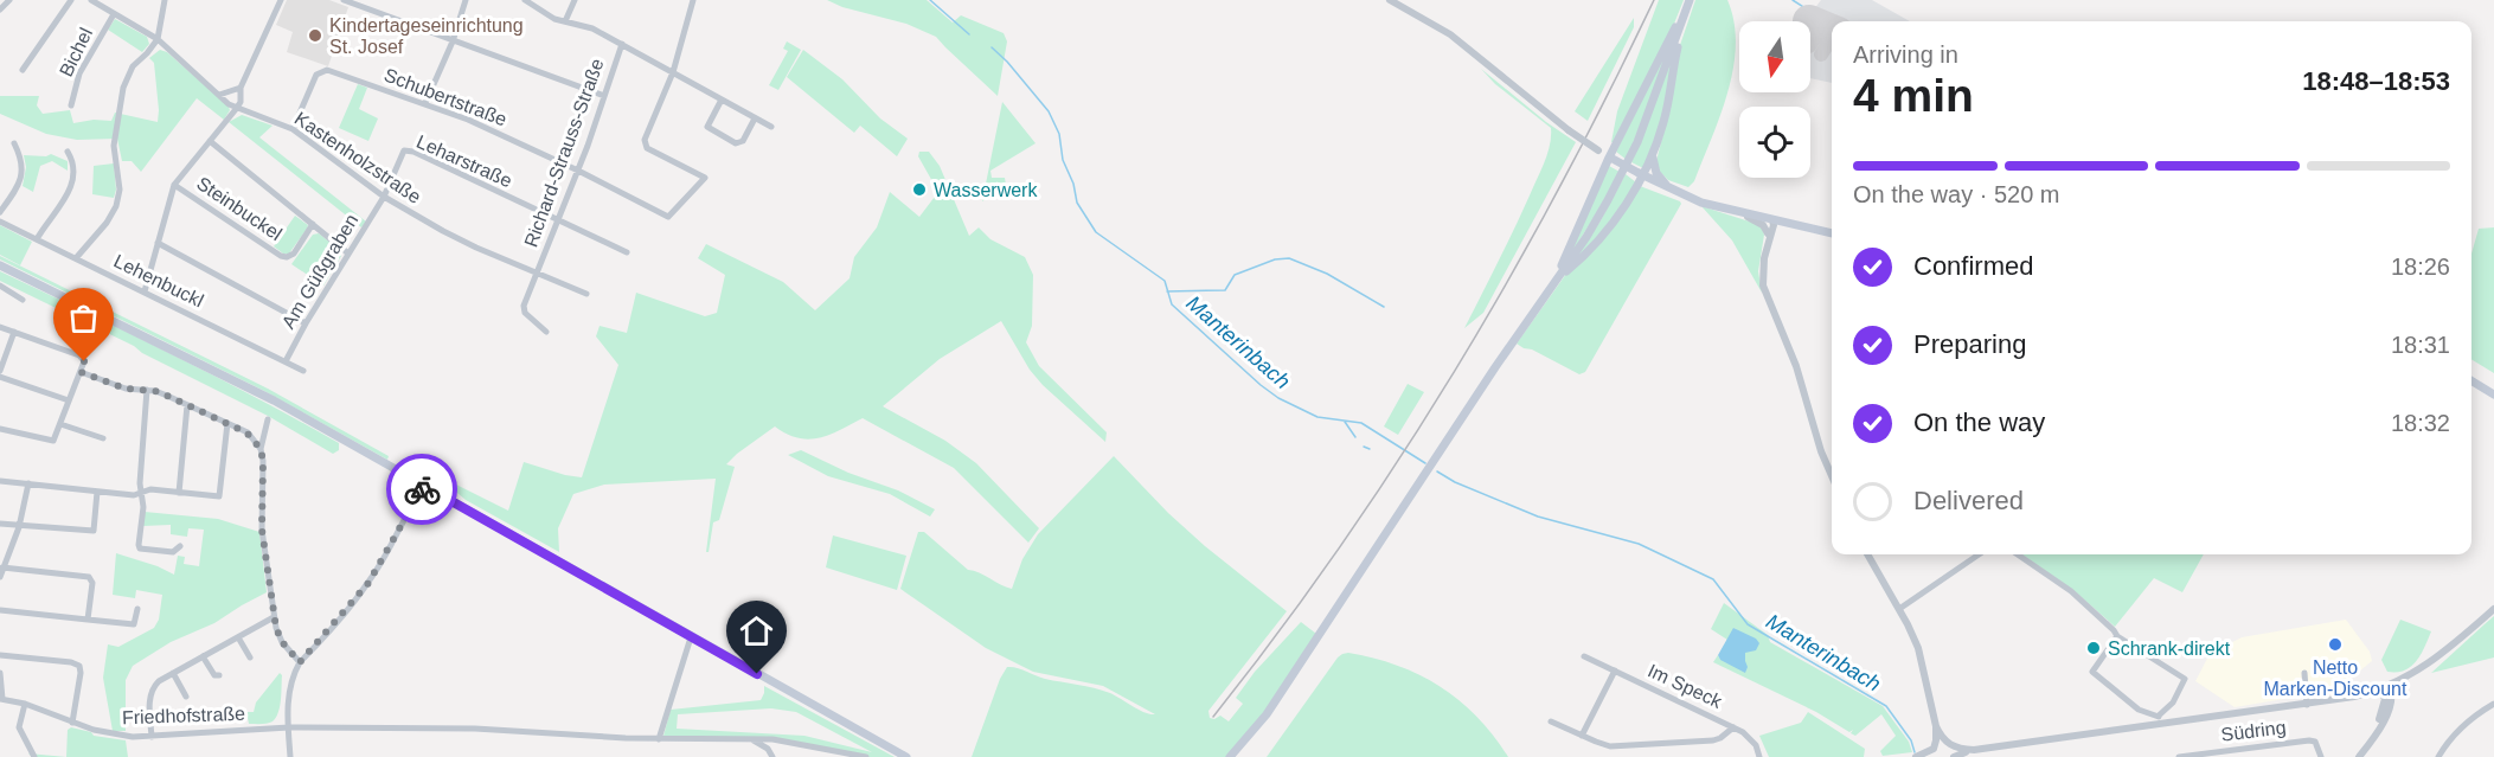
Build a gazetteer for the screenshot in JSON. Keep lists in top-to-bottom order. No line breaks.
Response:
{"streets":{"street":["Bichel","Schubertstraße","Richard-Strauss-Straße","Kastenholzstraße","Leharstraße","Steinbuckel","Am Güßgraben","Lehenbuckl","Im Speck","Friedhofstraße","Südring"]},"crossings":[["Bichel","Kastenholzstraße"],["Schubertstraße","Richard-Strauss-Straße"],["Schubertstraße","Kastenholzstraße"],["Richard-Strauss-Straße","Kastenholzstraße"],["Richard-Strauss-Straße","Leharstraße"],["Kastenholzstraße","Leharstraße"],["Kastenholzstraße","Am Güßgraben"],["Leharstraße","Am Güßgraben"],["Am Güßgraben","Lehenbuckl"]],"water":["Manterinbach"],"places":["Kindertageseinrichtung St. Josef","Wasserwerk","Netto Marken-Discount","Schrank-direkt"],"north":"bottom","page":{"heading":["4 min","Arriving in","18:48–18:53"],"bar":"On the way · 520 m","list":[["Confirmed","18:26"],["Preparing","18:31"],["On the way","18:32"],"Delivered"]}}
